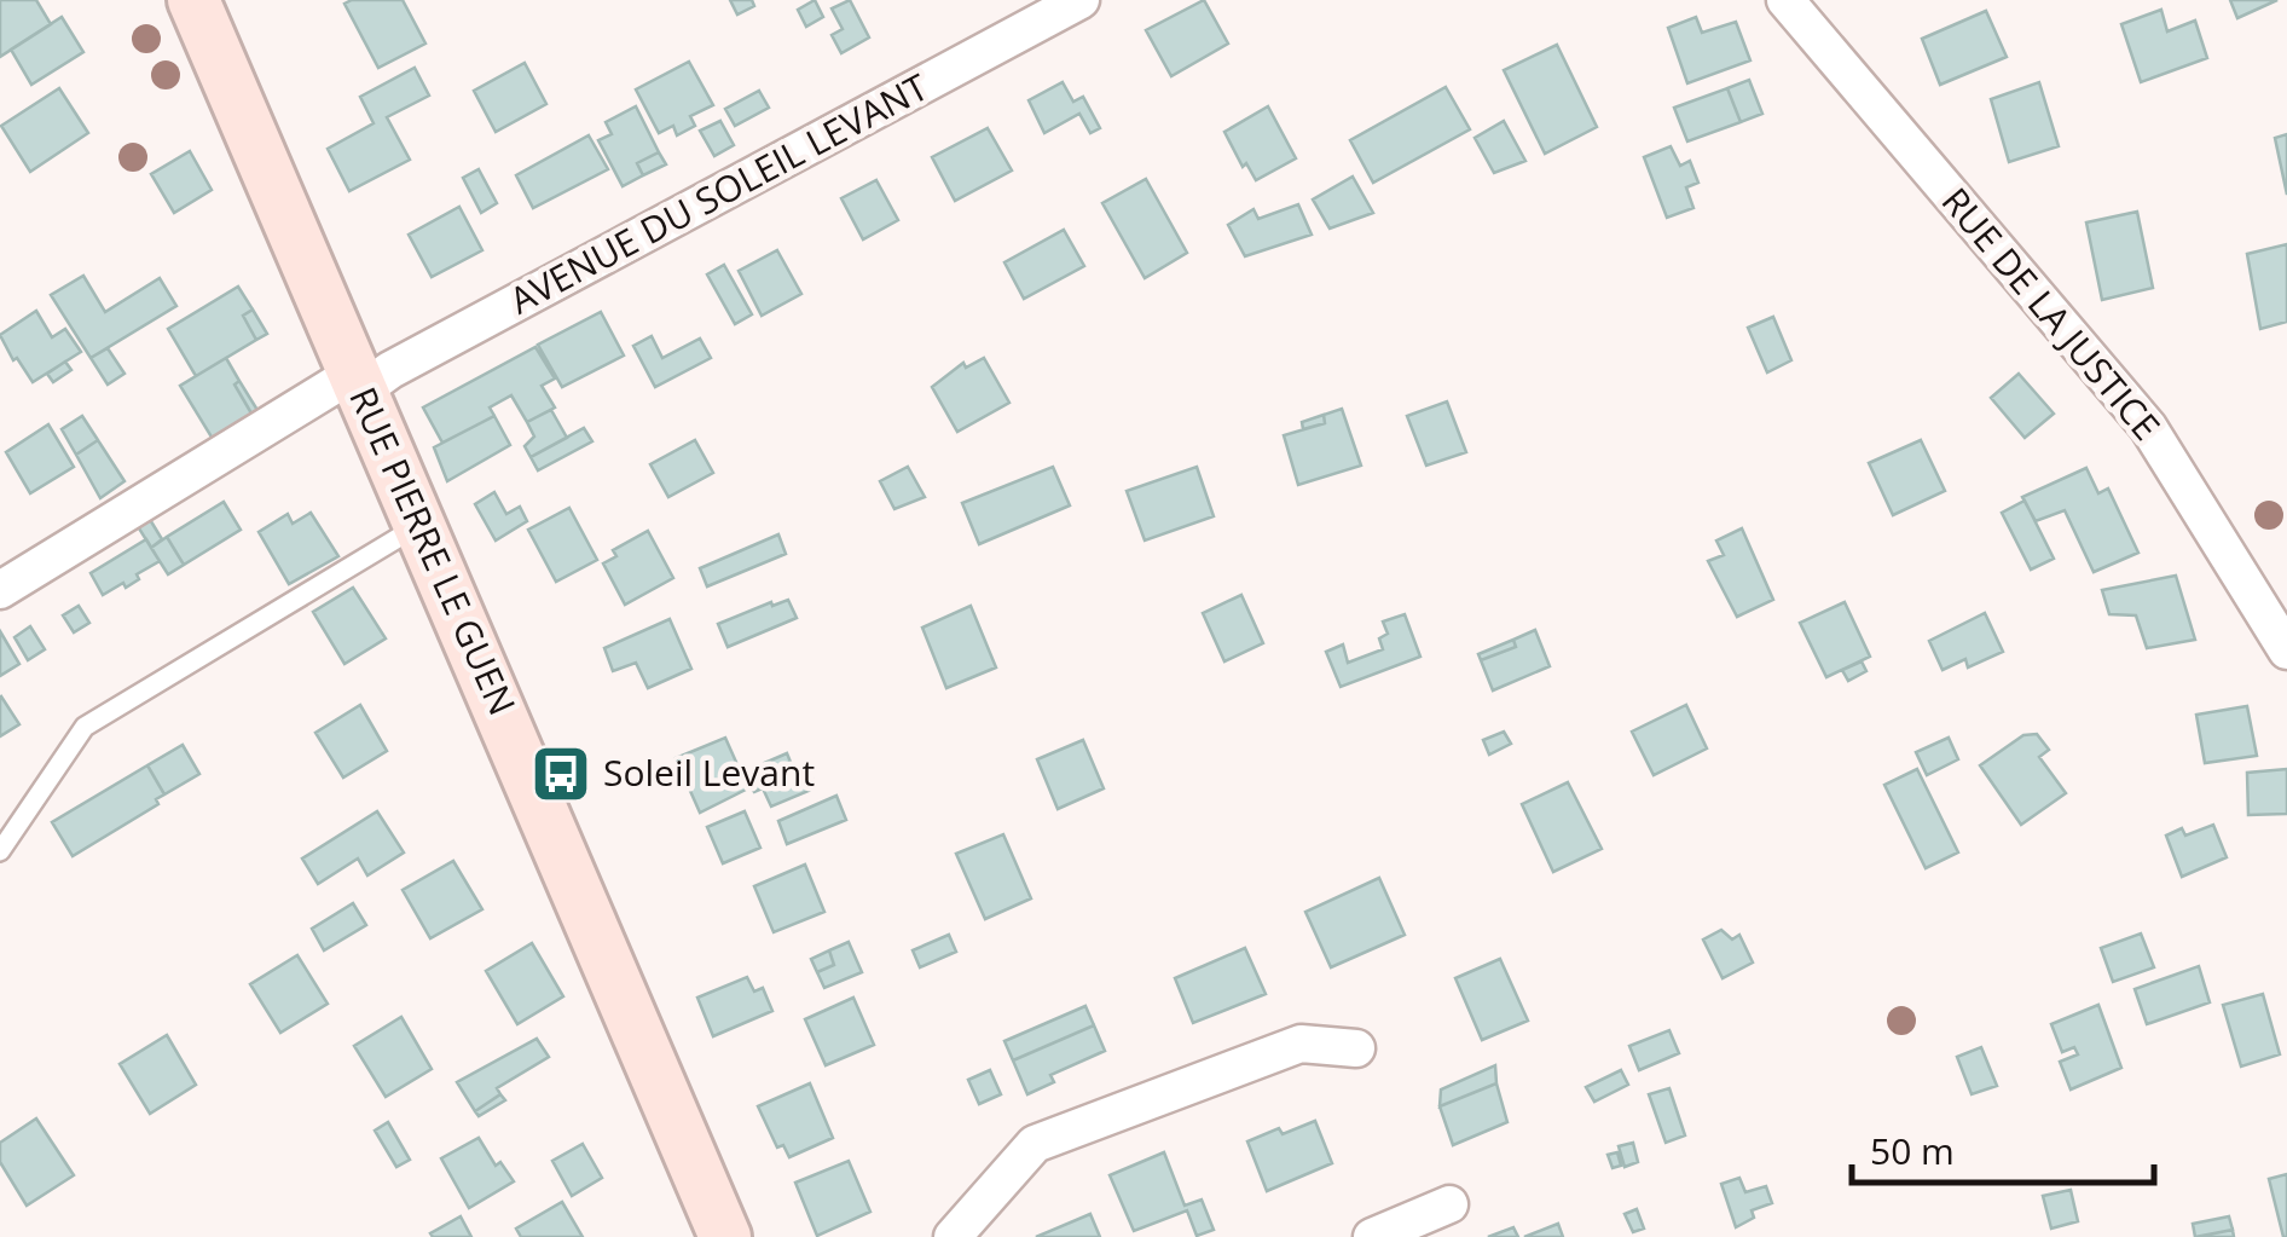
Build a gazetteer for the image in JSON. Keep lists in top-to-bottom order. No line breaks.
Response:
{"streets":{"street":["AVENUE DU SOLEIL LEVANT","RUE DE LA JUSTICE","RUE PIERRE LE GUEN"]},"crossings":[["AVENUE DU SOLEIL LEVANT","RUE PIERRE LE GUEN"]],"places":{"bus stop":["Soleil Levant"]},"scale_bar":"50 m"}
